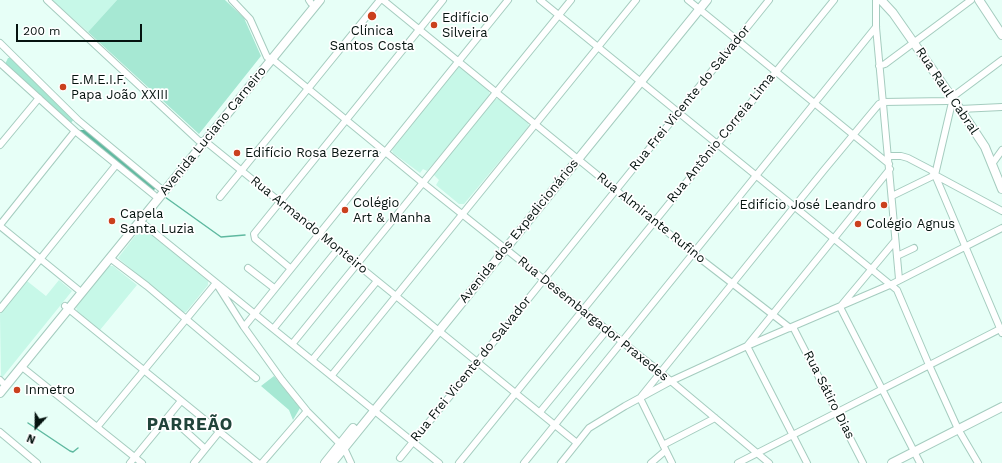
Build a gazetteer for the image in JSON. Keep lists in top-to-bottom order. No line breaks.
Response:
{"streets":{"main road":["Rua Raul Cabral","Avenida Luciano Carneiro","Avenida dos Expedicionários"],"street":["Rua Frei Vicente do Salvador","Rua Antônio Correia Lima","Rua Almirante Rufino","Rua Armando Monteiro","Rua Desembargador Praxedes","Rua Sátiro Dias"]},"crossings":[["Rua Frei Vicente do Salvador","Rua Almirante Rufino"],["Rua Frei Vicente do Salvador","Rua Armando Monteiro"],["Rua Frei Vicente do Salvador","Rua Desembargador Praxedes"],["Avenida Luciano Carneiro","Rua Armando Monteiro"],["Avenida Luciano Carneiro","Rua Desembargador Praxedes"],["Rua Antônio Correia Lima","Rua Almirante Rufino"],["Rua Antônio Correia Lima","Rua Armando Monteiro"],["Rua Antônio Correia Lima","Rua Desembargador Praxedes"],["Rua Almirante Rufino","Avenida dos Expedicionários"],["Rua Almirante Rufino","Rua Sátiro Dias"],["Rua Armando Monteiro","Avenida dos Expedicionários"],["Avenida dos Expedicionários","Rua Desembargador Praxedes"]],"districts":["PARREÃO"],"places":["Clínica Santos Costa","Edifício Silveira","E.M.E.I.F. Papa João XXIII","Edifício Rosa Bezerra","Edifício José Leandro","Colégio Art & Manha","Capela Santa Luzia","Colégio Agnus","Inmetro"],"scale_bar":"200 m","north":"bottom"}
